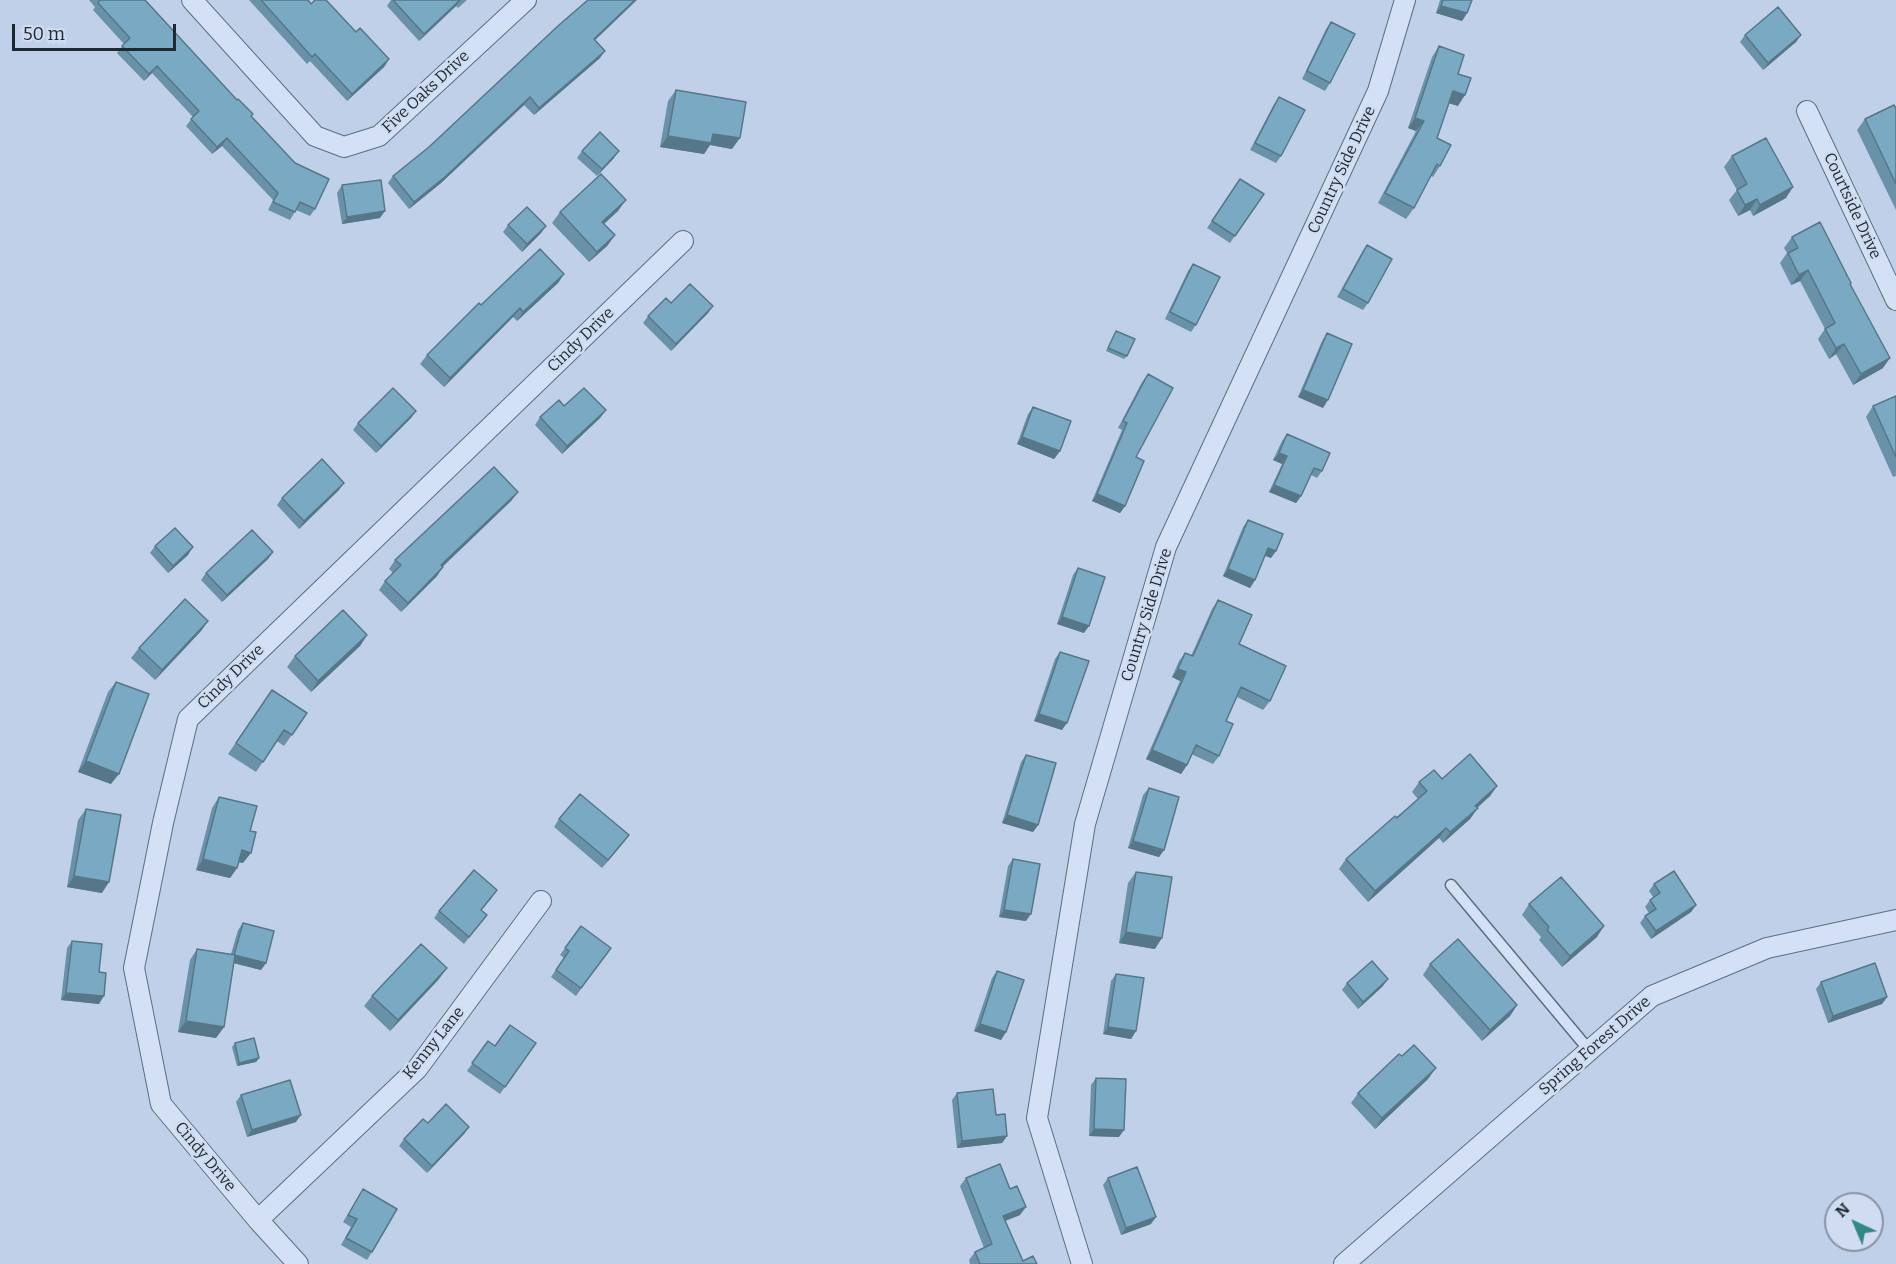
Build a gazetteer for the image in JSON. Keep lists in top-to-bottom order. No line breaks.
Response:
{"streets":{"street":["Five Oaks Drive","Country Side Drive","Courtside Drive","Cindy Drive","Kenny Lane","Spring Forest Drive"]},"crossings":[["Cindy Drive","Kenny Lane"]],"scale_bar":"50 m","north":"top left"}
